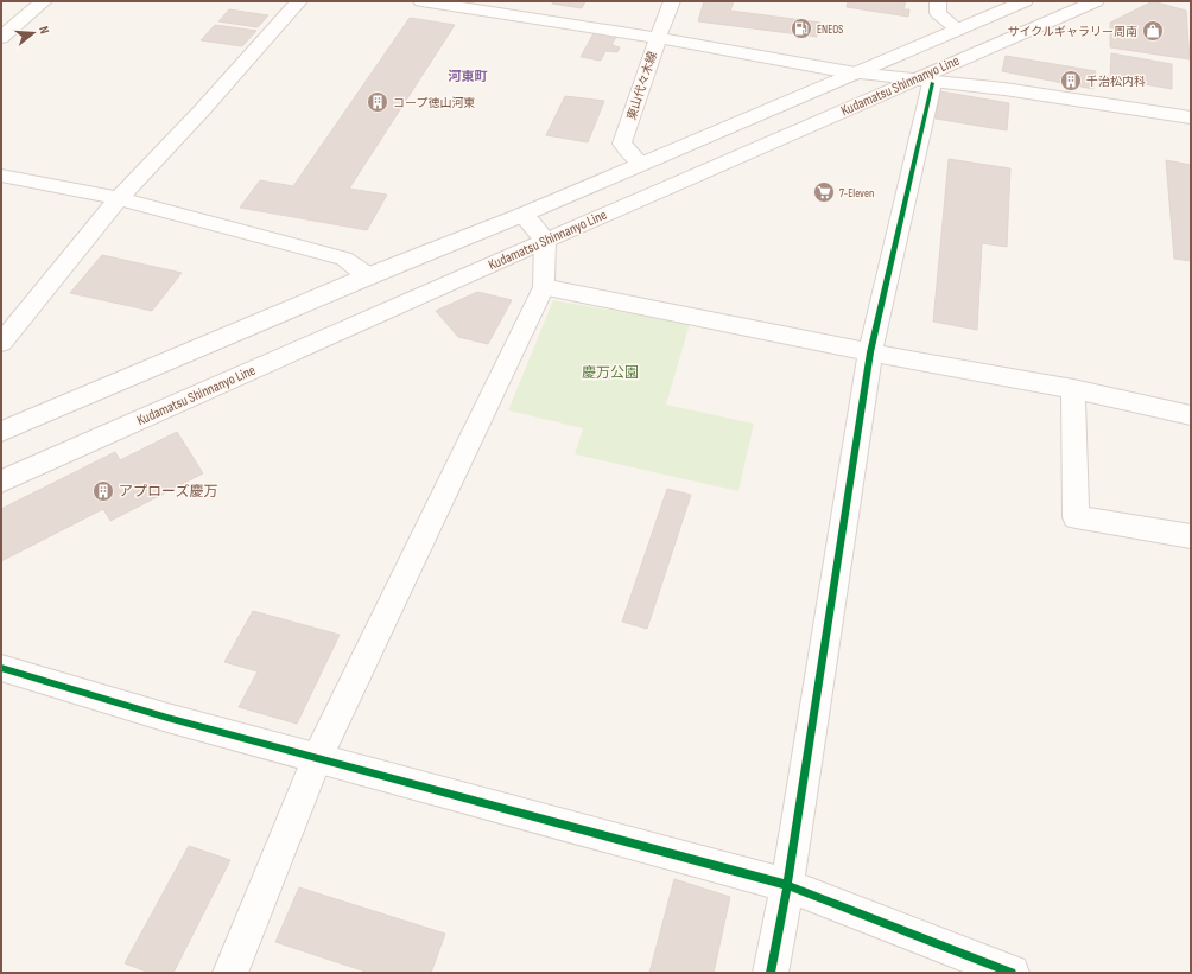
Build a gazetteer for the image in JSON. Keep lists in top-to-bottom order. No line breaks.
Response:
{"streets":{"street":["東山代々木線","Kudamatsu Shinnanyo Line"]},"crossings":[["東山代々木線","Kudamatsu Shinnanyo Line"]],"districts":["河東町"],"parks":["慶万公園"],"places":{"fuel station":["ENEOS"],"shop":["サイクルギャラリー周南"],"building":["千治松内科","コープ徳山河東","アプローズ慶万"],"supermarket":["7-Eleven"]},"north":"right"}
